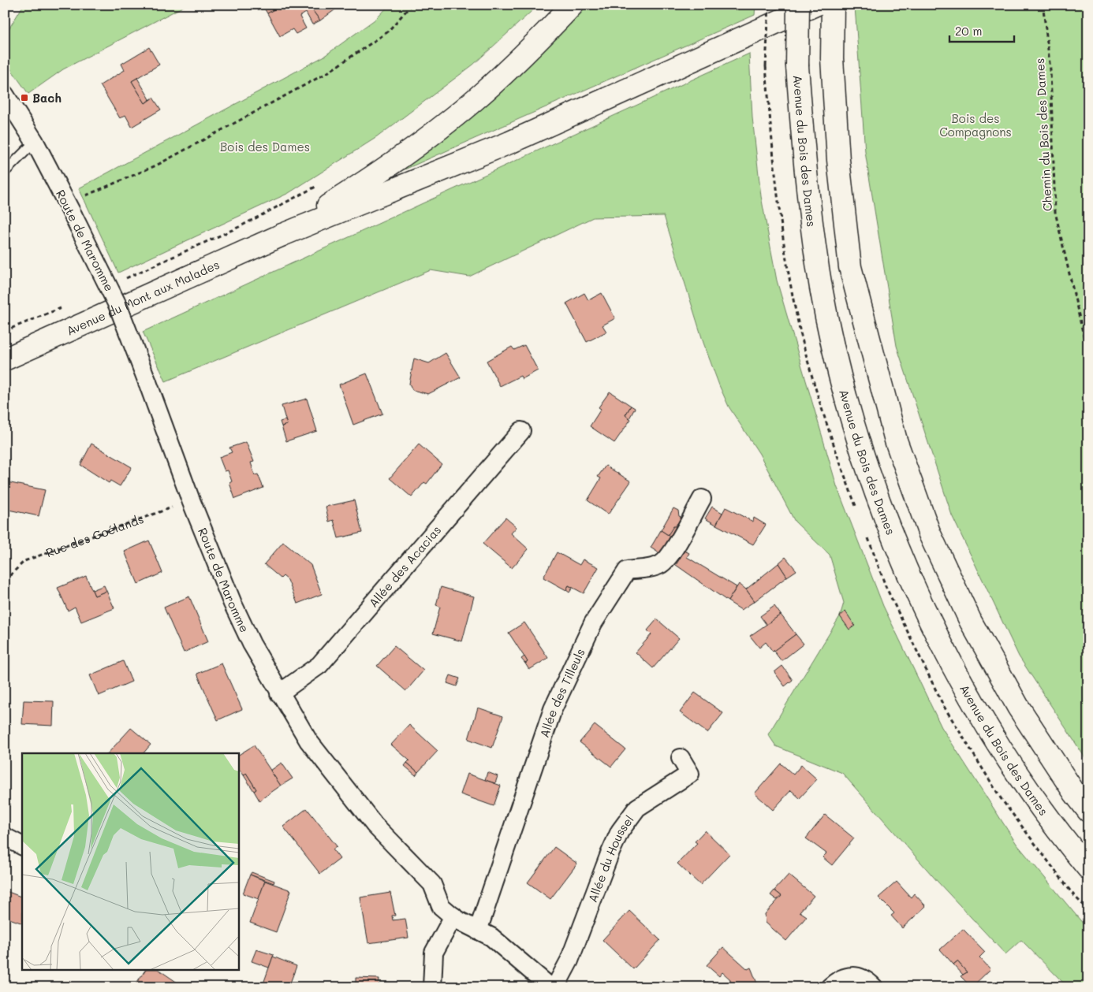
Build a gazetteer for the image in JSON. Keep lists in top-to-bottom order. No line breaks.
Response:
{"streets":{"main road":["Avenue du Bois des Dames","Avenue du Mont aux Malades"],"street":["Route de Maromme","Allée des Acacias","Allée des Tilleuls","Allée du Houssel"],"path":["Chemin du Bois des Dames","Rue des Goélands"]},"crossings":[["Route de Maromme","Rue des Goélands"],["Route de Maromme","Allée des Acacias"],["Route de Maromme","Allée des Tilleuls"]],"parks":["Bois des Compagnons","Bois des Dames"],"places":{"transit":["Bach"]},"scale_bar":"20 m"}
